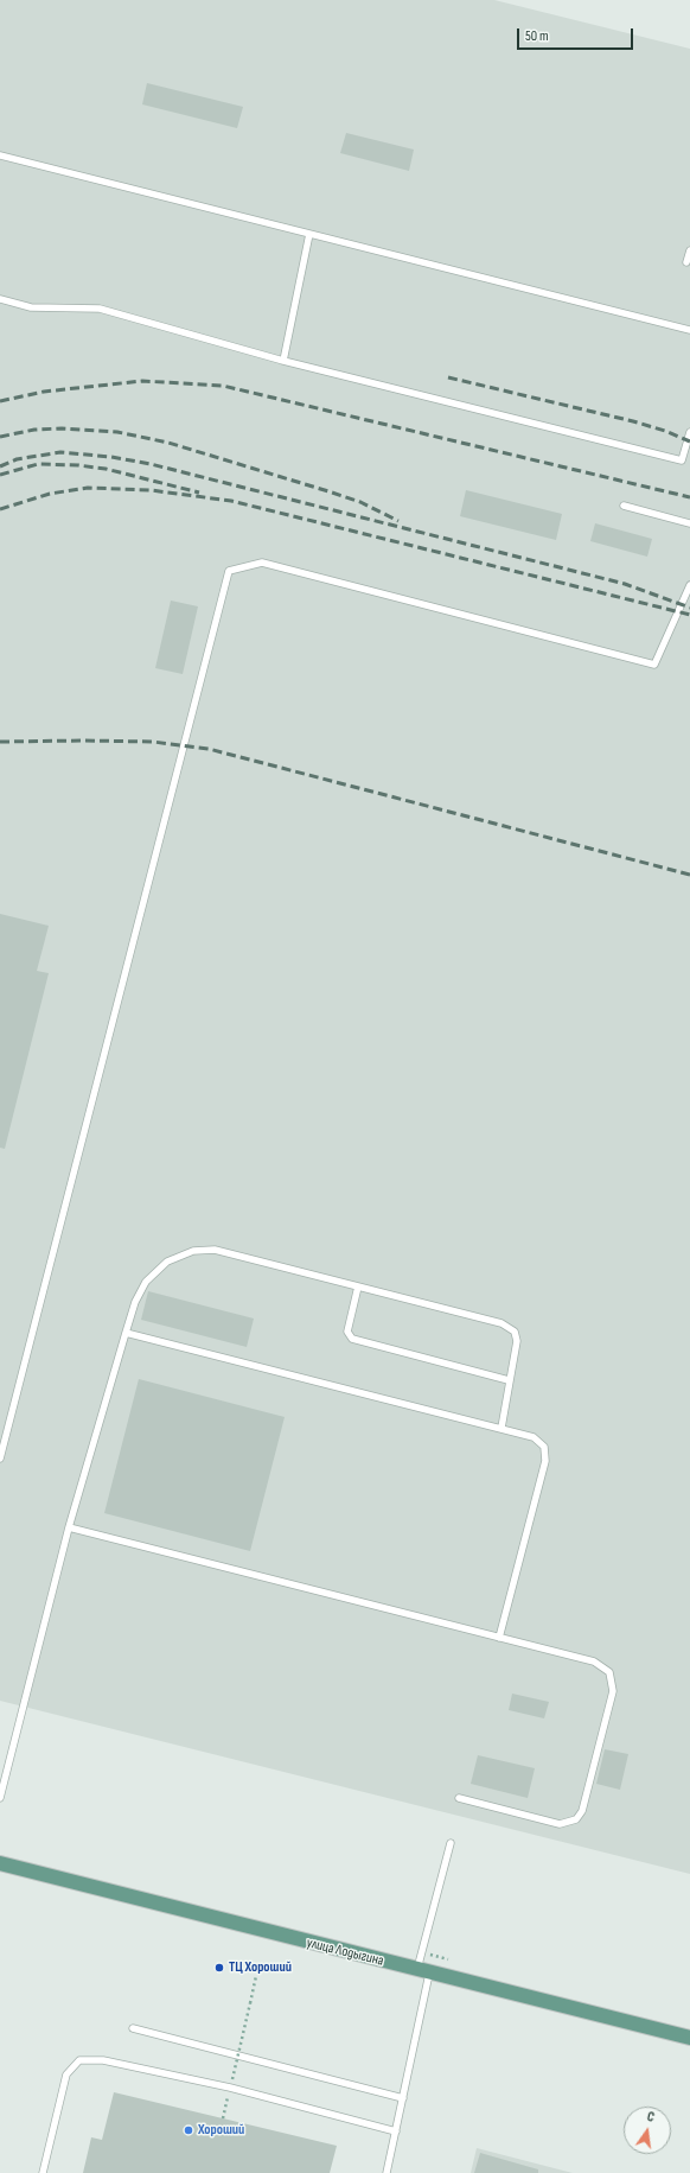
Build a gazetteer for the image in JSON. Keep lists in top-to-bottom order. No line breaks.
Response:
{"streets":{"main road":["улица Лодыгина"]},"places":["ТЦ Хороший","Хороший"],"scale_bar":"50 m","north":"top"}
